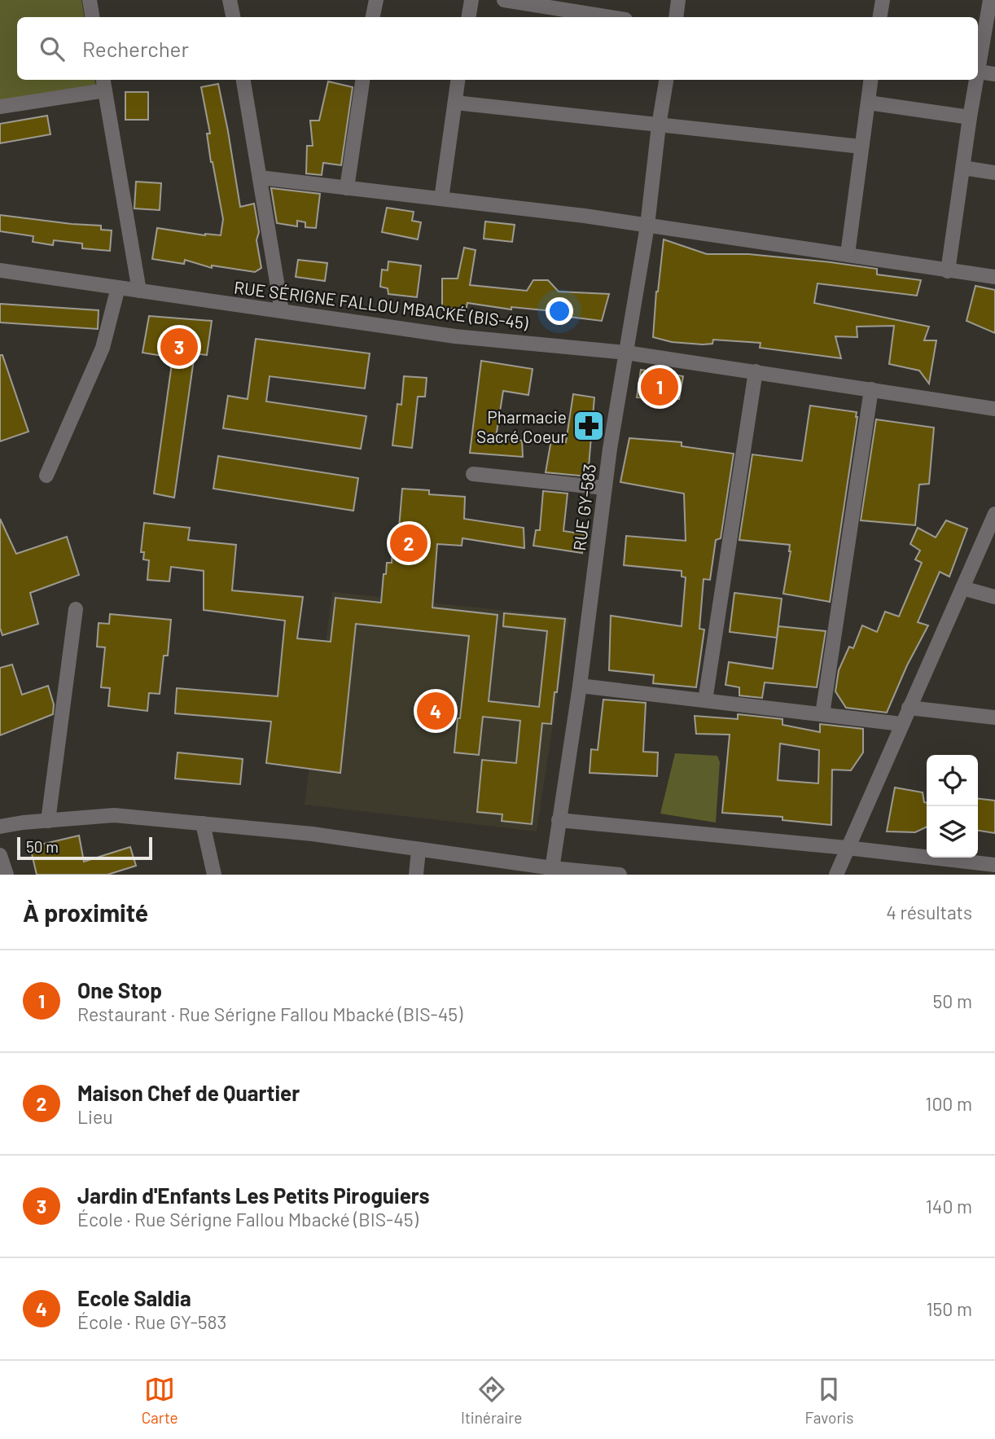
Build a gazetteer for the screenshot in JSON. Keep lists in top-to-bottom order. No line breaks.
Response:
{"streets":{"street":["RUE SÉRIGNE FALLOU MBACKÉ (BIS-45)","RUE GY-583"]},"crossings":[["RUE SÉRIGNE FALLOU MBACKÉ (BIS-45)","RUE GY-583"]],"places":{"pharmacy":["Pharmacie Sacré Coeur"]},"scale_bar":"50 m","page":{"search":"Rechercher","pins":["3","1","2","4"],"scale":"50 m","heading":["À proximité","4 résultats"],"list":[{"mark":"1","name":"One Stop","note":"Restaurant · Rue Sérigne Fallou Mbacké (BIS-45)","value":"50 m"},{"mark":"2","name":"Maison Chef de Quartier","note":"Lieu","value":"100 m"},{"mark":"3","name":"Jardin d'Enfants Les Petits Piroguiers","note":"École · Rue Sérigne Fallou Mbacké (BIS-45)","value":"140 m"},{"mark":"4","name":"Ecole Saldia","note":"École · Rue GY-583","value":"150 m"}],"nav":["Carte","Itinéraire","Favoris"]}}
